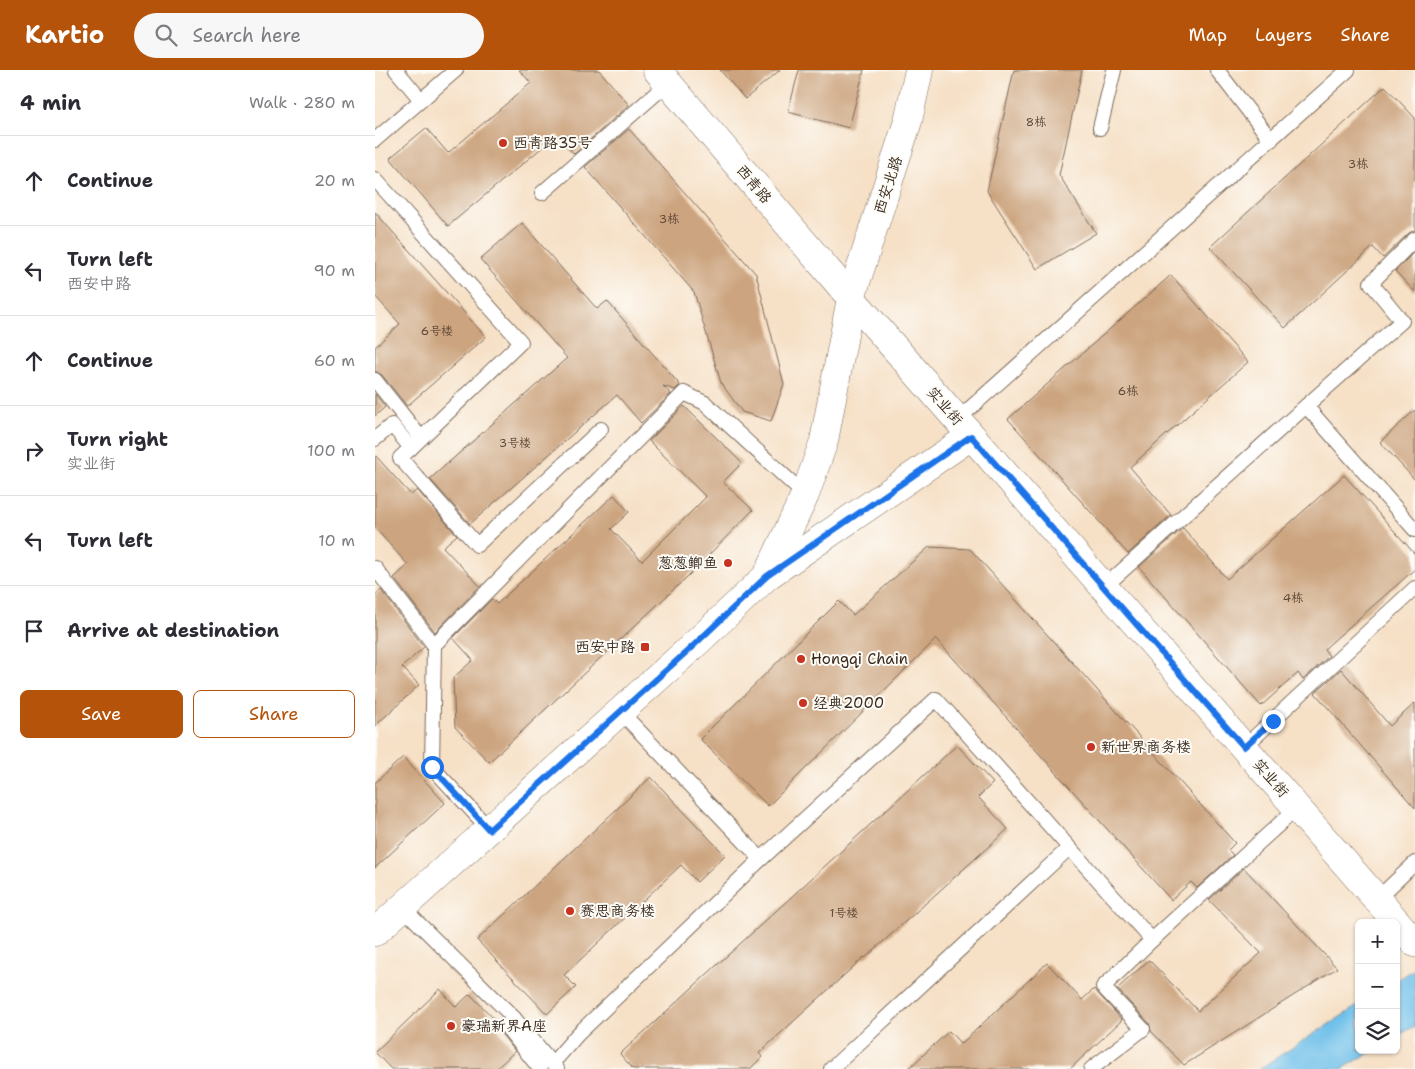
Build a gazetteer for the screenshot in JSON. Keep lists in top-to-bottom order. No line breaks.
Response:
{"streets":{"street":["西青路","西安北路","实业街"]},"crossings":[["西青路","西安北路"],["西青路","实业街"],["西安北路","实业街"]],"places":{"other":["西青路35号","葱葱鲫鱼","Hongqi Chain","经典2000","新世界商务楼","赛思商务楼","豪瑞新界A座"],"transit":["西安中路"]},"house_numbers":["8栋","3栋","3栋","6号楼","6栋","3号楼","4栋","1号楼"],"page":{"header":"Kartio","search":"Search here","nav":["Map","Layers","Share"],"heading":["4 min","Walk · 280 m"],"list":[["Continue","20 m"],["Turn left","西安中路","90 m"],["Continue","60 m"],["Turn right","实业街","100 m"],["Turn left","10 m"],"Arrive at destination"],"buttons":["Save","Share"],"map_buttons":["+","−"]}}
